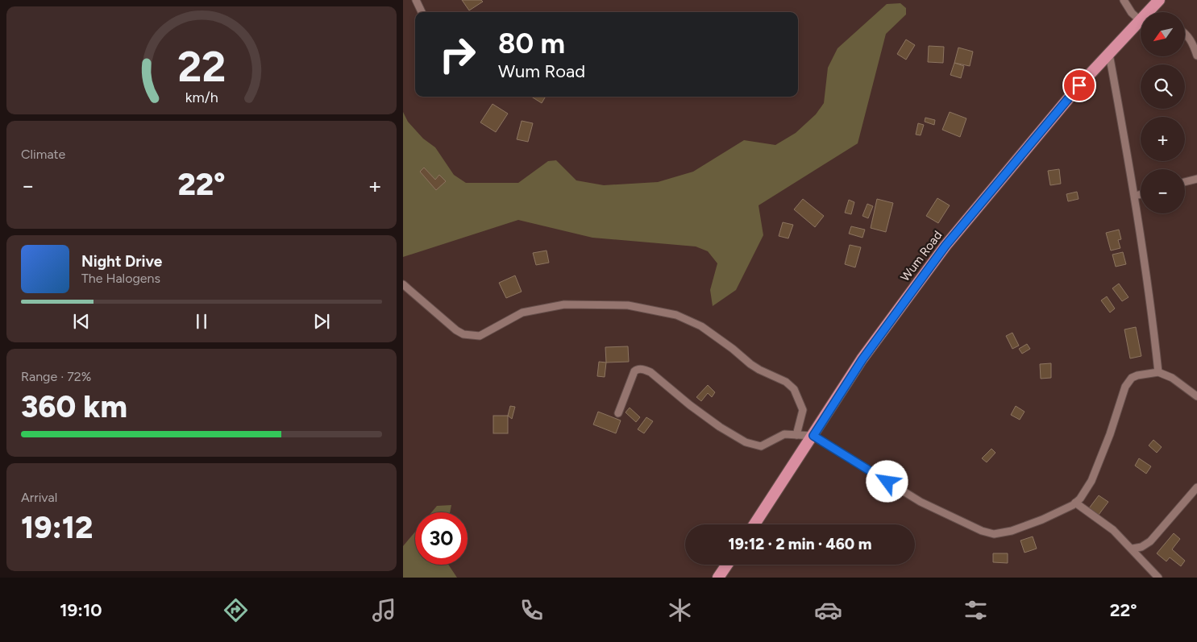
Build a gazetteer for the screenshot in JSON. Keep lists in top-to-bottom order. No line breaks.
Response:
{"streets":{"highway":["Wum Road"]},"north":"bottom left","page":{"map_buttons":["+","−"],"turn":["80 m","Wum Road"],"tile":["Climate",["Range · 72%","360 km"],["Arrival","19:12"]],"heat":["−","22°","+"],"song":["Night Drive","The Halogens"],"limit":"30","trip":"19:12 · 2 min · 460 m","tabs":["19:10","22°"],"gauge":["22","km/h"]}}
